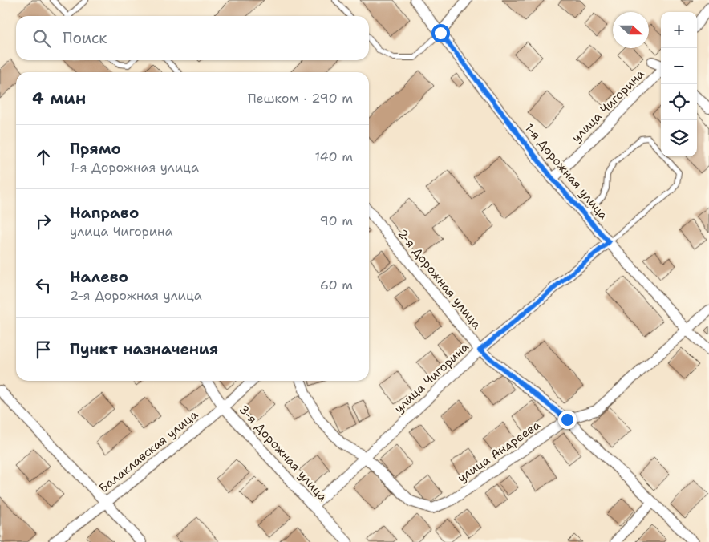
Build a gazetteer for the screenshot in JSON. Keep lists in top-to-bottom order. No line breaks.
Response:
{"streets":{"street":["улица Чигорина","1-я Дорожная улица","2-я Дорожная улица","Балаклавская улица","улица Андреева","3-я Дорожная улица"]},"crossings":[["улица Чигорина","1-я Дорожная улица"],["улица Чигорина","2-я Дорожная улица"],["улица Чигорина","улица Андреева"],["улица Чигорина","3-я Дорожная улица"],["1-я Дорожная улица","улица Андреева"],["2-я Дорожная улица","улица Андреева"],["Балаклавская улица","3-я Дорожная улица"]],"north":"right","page":{"map_buttons":["+","−"],"search":"Поиск","heading":["4 мин","Пешком · 290 m"],"list":[["Прямо","1-я Дорожная улица","140 m"],["Направо","улица Чигорина","90 m"],["Налево","2-я Дорожная улица","60 m"],"Пункт назначения"]}}
